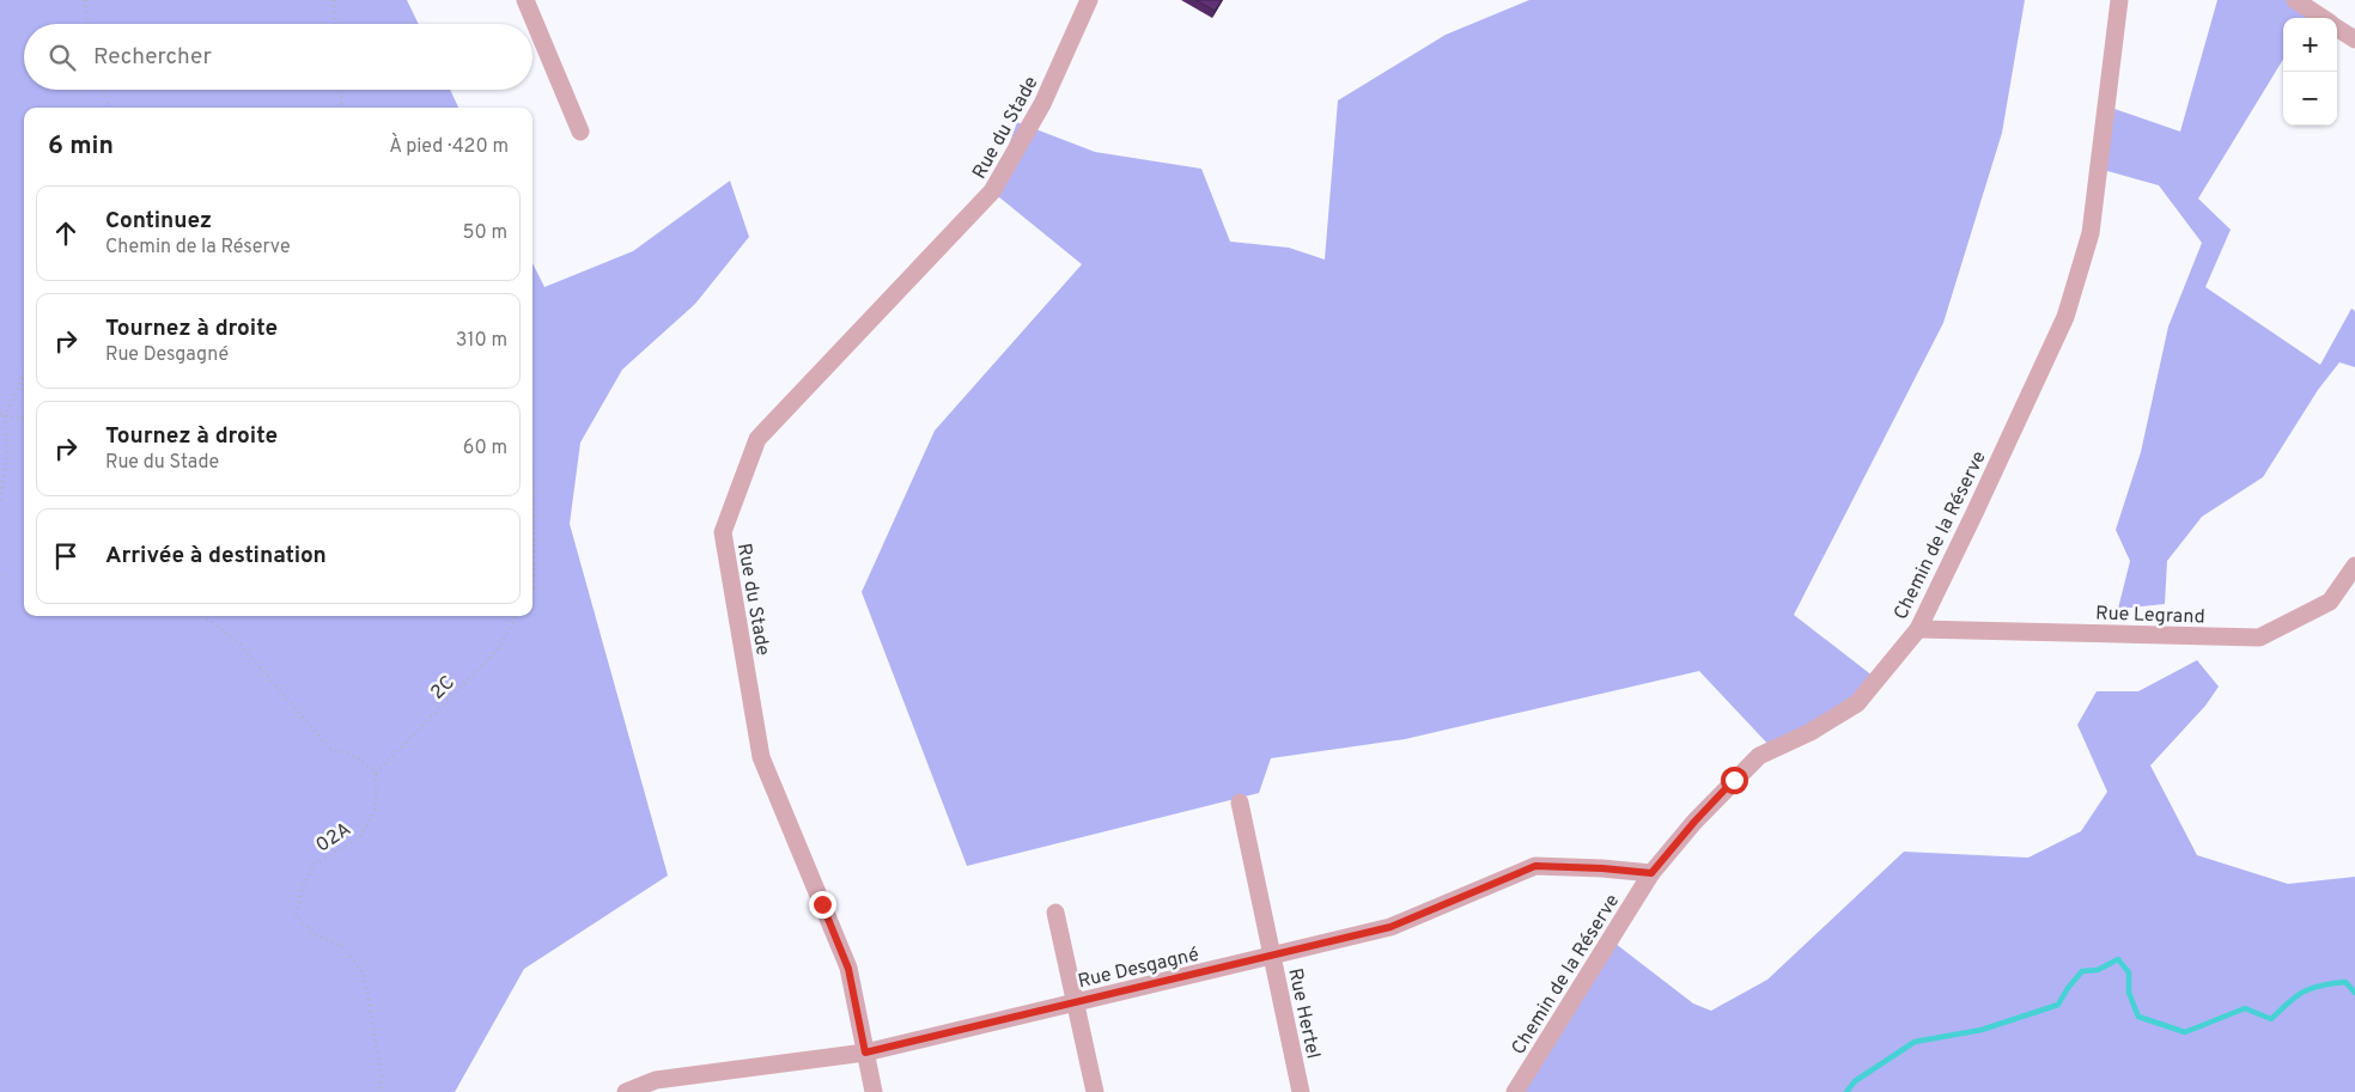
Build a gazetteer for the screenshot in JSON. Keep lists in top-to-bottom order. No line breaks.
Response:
{"streets":{"street":["Rue du Stade","Chemin de la Réserve","Rue Legrand","Rue Desgagné","Rue Hertel"],"path":["2C","02A"]},"crossings":[["Rue du Stade","Rue Desgagné"],["Chemin de la Réserve","Rue Legrand"],["Chemin de la Réserve","Rue Desgagné"],["2C","02A"],["Rue Desgagné","Rue Hertel"]],"page":{"map_buttons":["+","−"],"search":"Rechercher","heading":["6 min","À pied · 420 m"],"list":[["Continuez","Chemin de la Réserve","50 m"],["Tournez à droite","Rue Desgagné","310 m"],["Tournez à droite","Rue du Stade","60 m"],"Arrivée à destination"]}}
